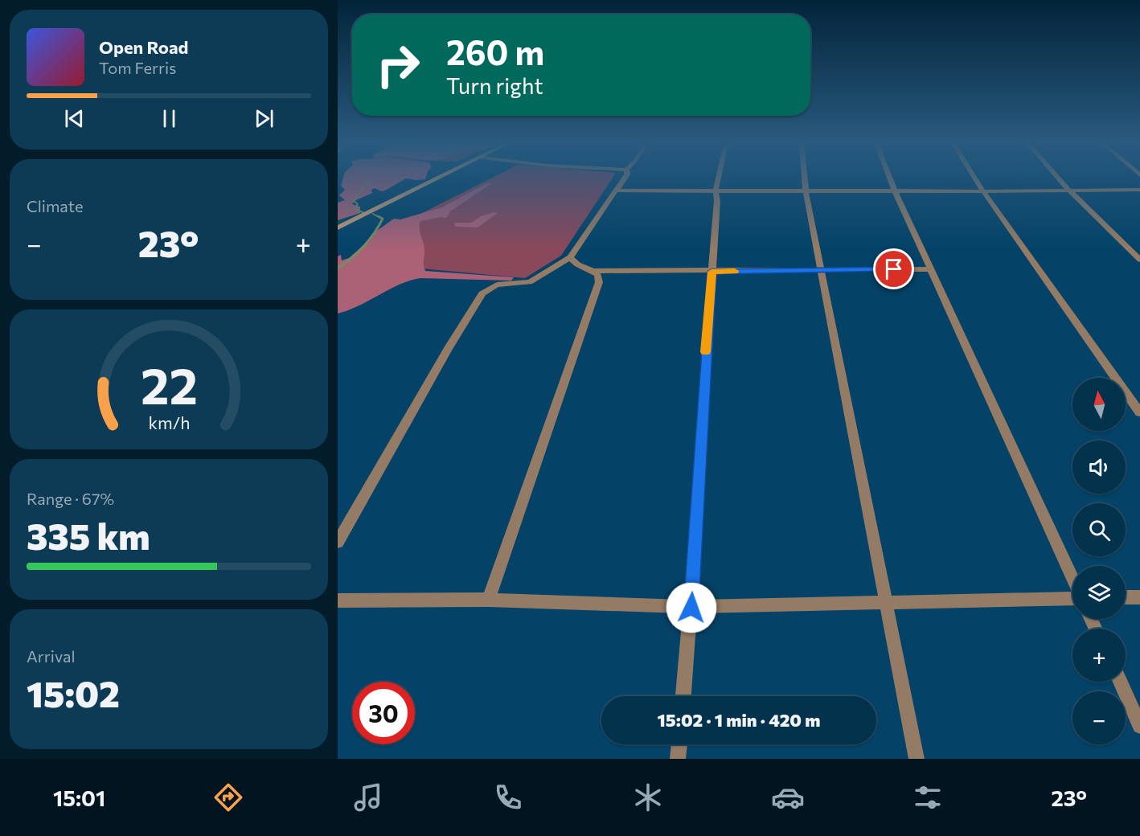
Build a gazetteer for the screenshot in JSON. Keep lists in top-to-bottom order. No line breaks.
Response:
{"north":"top","page":{"turn":["260 m","Turn right"],"song":["Open Road","Tom Ferris"],"tile":["Climate",["Range · 67%","335 km"],["Arrival","15:02"]],"heat":["−","23°","+"],"map_buttons":["+","−"],"limit":"30","trip":"15:02 · 1 min · 420 m","tabs":["15:01","23°"],"gauge":["22","km/h"]}}
